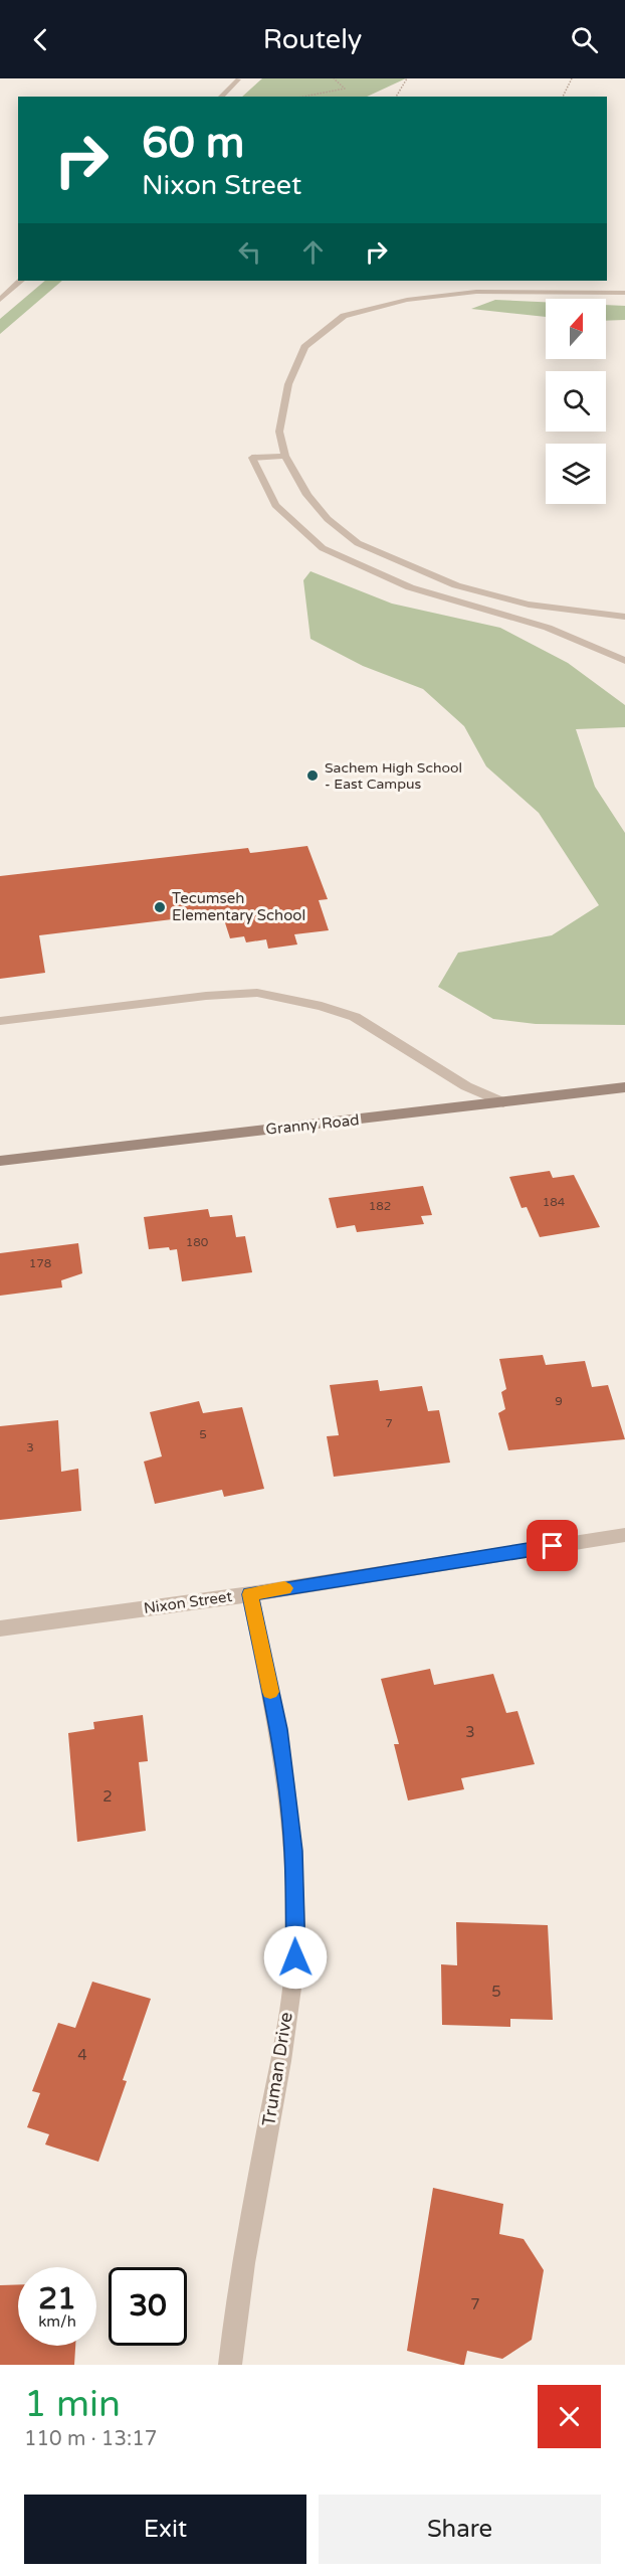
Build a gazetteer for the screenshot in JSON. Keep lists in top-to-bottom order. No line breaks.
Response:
{"streets":{"street":["Granny Road","Nixon Street","Truman Drive"]},"crossings":[["Nixon Street","Truman Drive"]],"places":["Sachem High School - East Campus","Tecumseh Elementary School"],"house_numbers":["184","182","180","178","9","7","5","3","3","2","5","4","7"],"north":"top","page":{"header":"Routely","turn":["60 m","Nixon Street"],"speed":"21 km/h","limit":"30","heading":["1 min","110 m · 13:17"],"buttons":["Exit","Share"]}}
